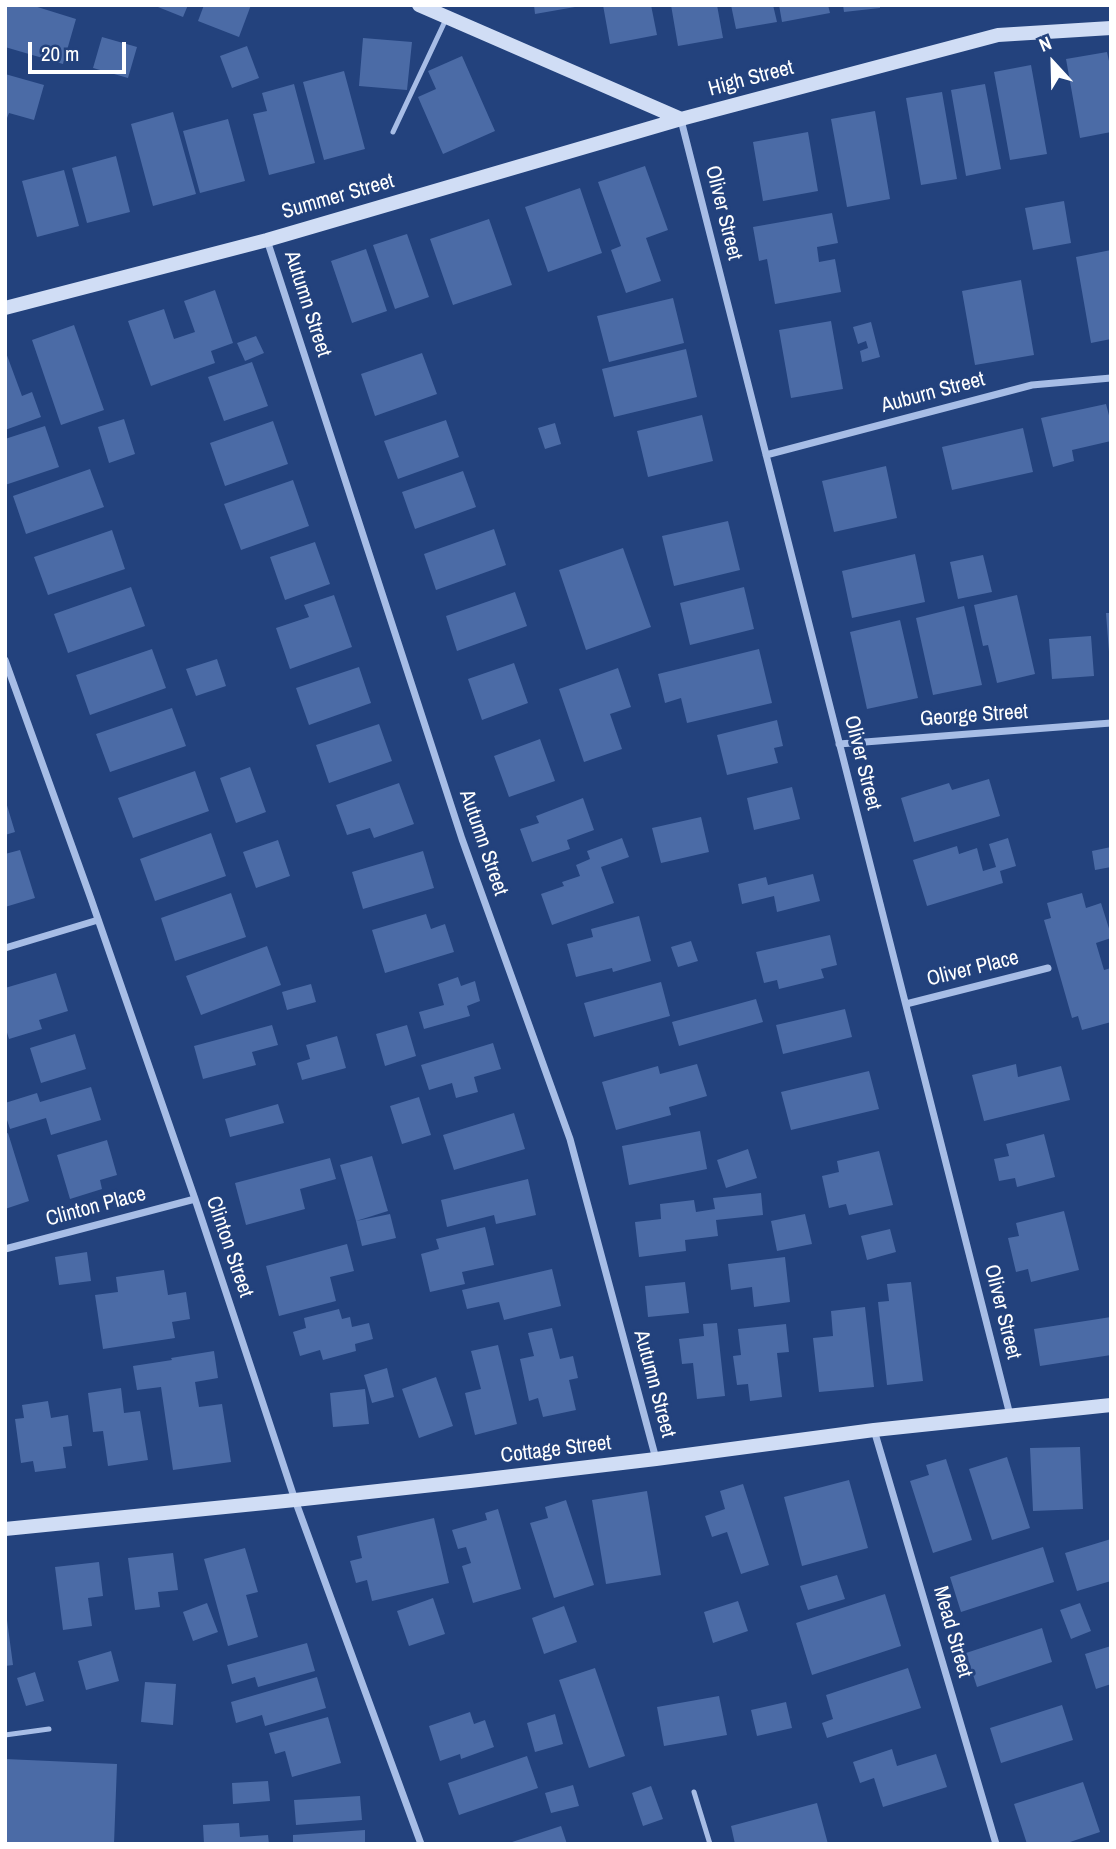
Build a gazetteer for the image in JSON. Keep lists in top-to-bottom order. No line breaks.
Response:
{"streets":{"street":["High Street","Summer Street","Oliver Street","Autumn Street","Auburn Street","George Street","Oliver Place","Clinton Place","Clinton Street","Cottage Street","Mead Street"]},"crossings":[["High Street","Summer Street"],["High Street","Oliver Street"],["Summer Street","Oliver Street"],["Summer Street","Autumn Street"],["Oliver Street","Auburn Street"],["Oliver Street","George Street"],["Oliver Street","Oliver Place"],["Oliver Street","Cottage Street"],["Autumn Street","Cottage Street"],["Clinton Place","Clinton Street"],["Clinton Street","Cottage Street"],["Cottage Street","Mead Street"]],"scale_bar":"20 m","north":"top"}
